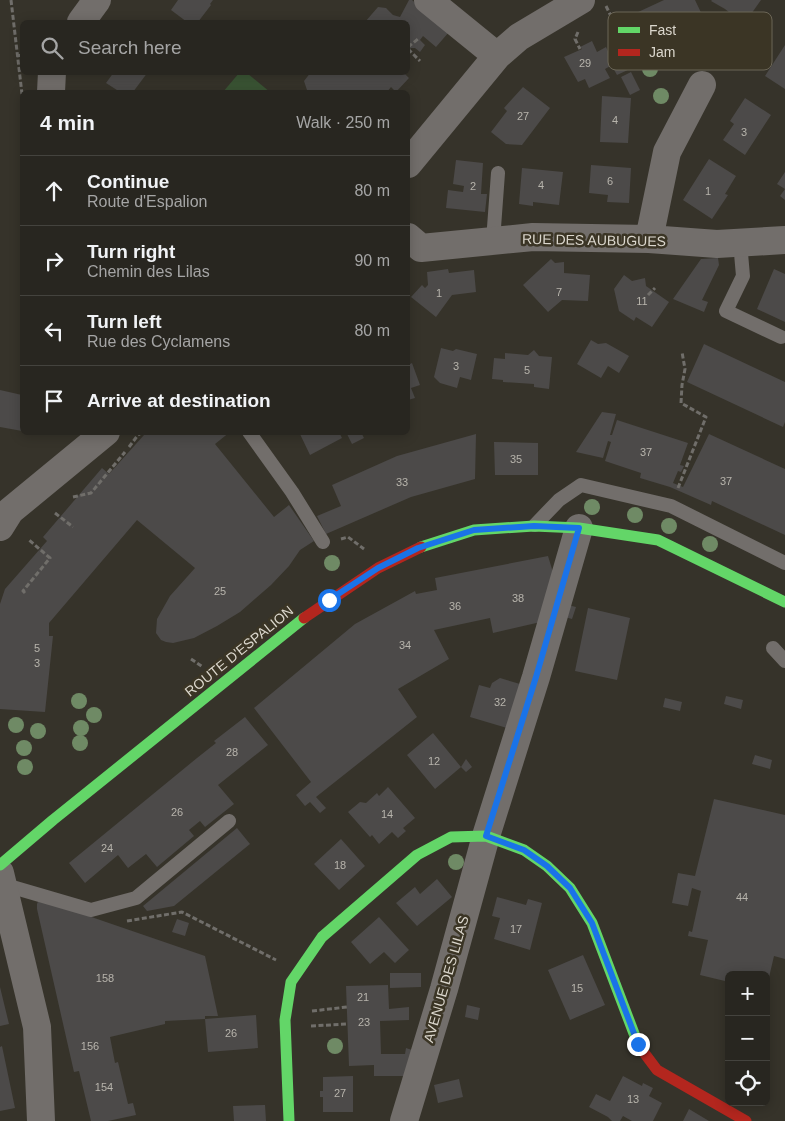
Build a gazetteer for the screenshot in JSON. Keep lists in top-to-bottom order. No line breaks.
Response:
{"streets":{"main road":["ROUTE D'ESPALION"],"street":["RUE DES AUBUGUES","AVENUE DES LILAS"]},"crossings":[["ROUTE D'ESPALION","AVENUE DES LILAS"]],"house_numbers":["29","27","4","3","6","4","2","1","7","1","11","3","5","37","35","37","33","25","38","36","34","5","3","32","28","12","26","14","24","18","44","17","158","15","21","23","26","156","154","27","13"],"legend":["Fast","Jam"],"page":{"search":"Search here","heading":["4 min","Walk · 250 m"],"list":[["Continue","Route d'Espalion","80 m"],["Turn right","Chemin des Lilas","90 m"],["Turn left","Rue des Cyclamens","80 m"],"Arrive at destination"],"map_buttons":["+","−"]}}
